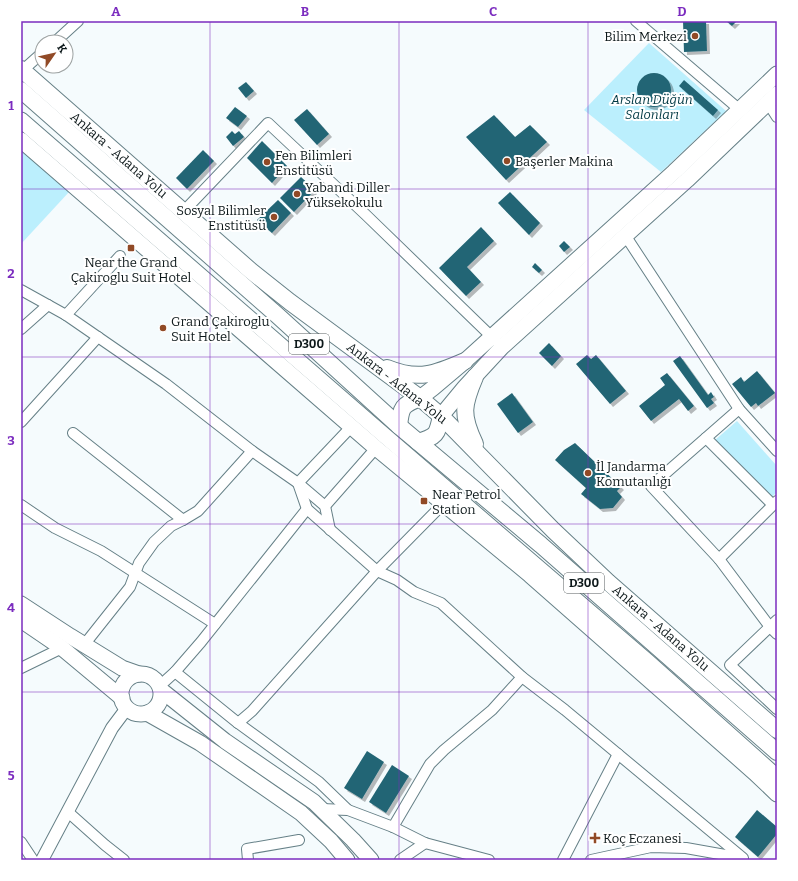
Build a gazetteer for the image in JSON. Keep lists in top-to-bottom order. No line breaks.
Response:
{"streets":{"highway":["Ankara - Adana Yolu","D300"]},"parks":["Arslan Düğün Salonları"],"places":{"other":["Bilim Merkezi","Başerler Makina","Fen Bilimleri Enstitüsü","Yabandi Diller Yüksekokulu","Sosyal Bilimler Enstitüsü","Grand Çakiroglu Suit Hotel","İl Jandarma Komutanlığı"],"transit":["Near the Grand Çakiroglu Suit Hotel","Near Petrol Station"],"health":["Koç Eczanesi"]},"north":"top right","grid":{"columns":["A","B","C","D"],"rows":["1","2","3","4","5"]}}
